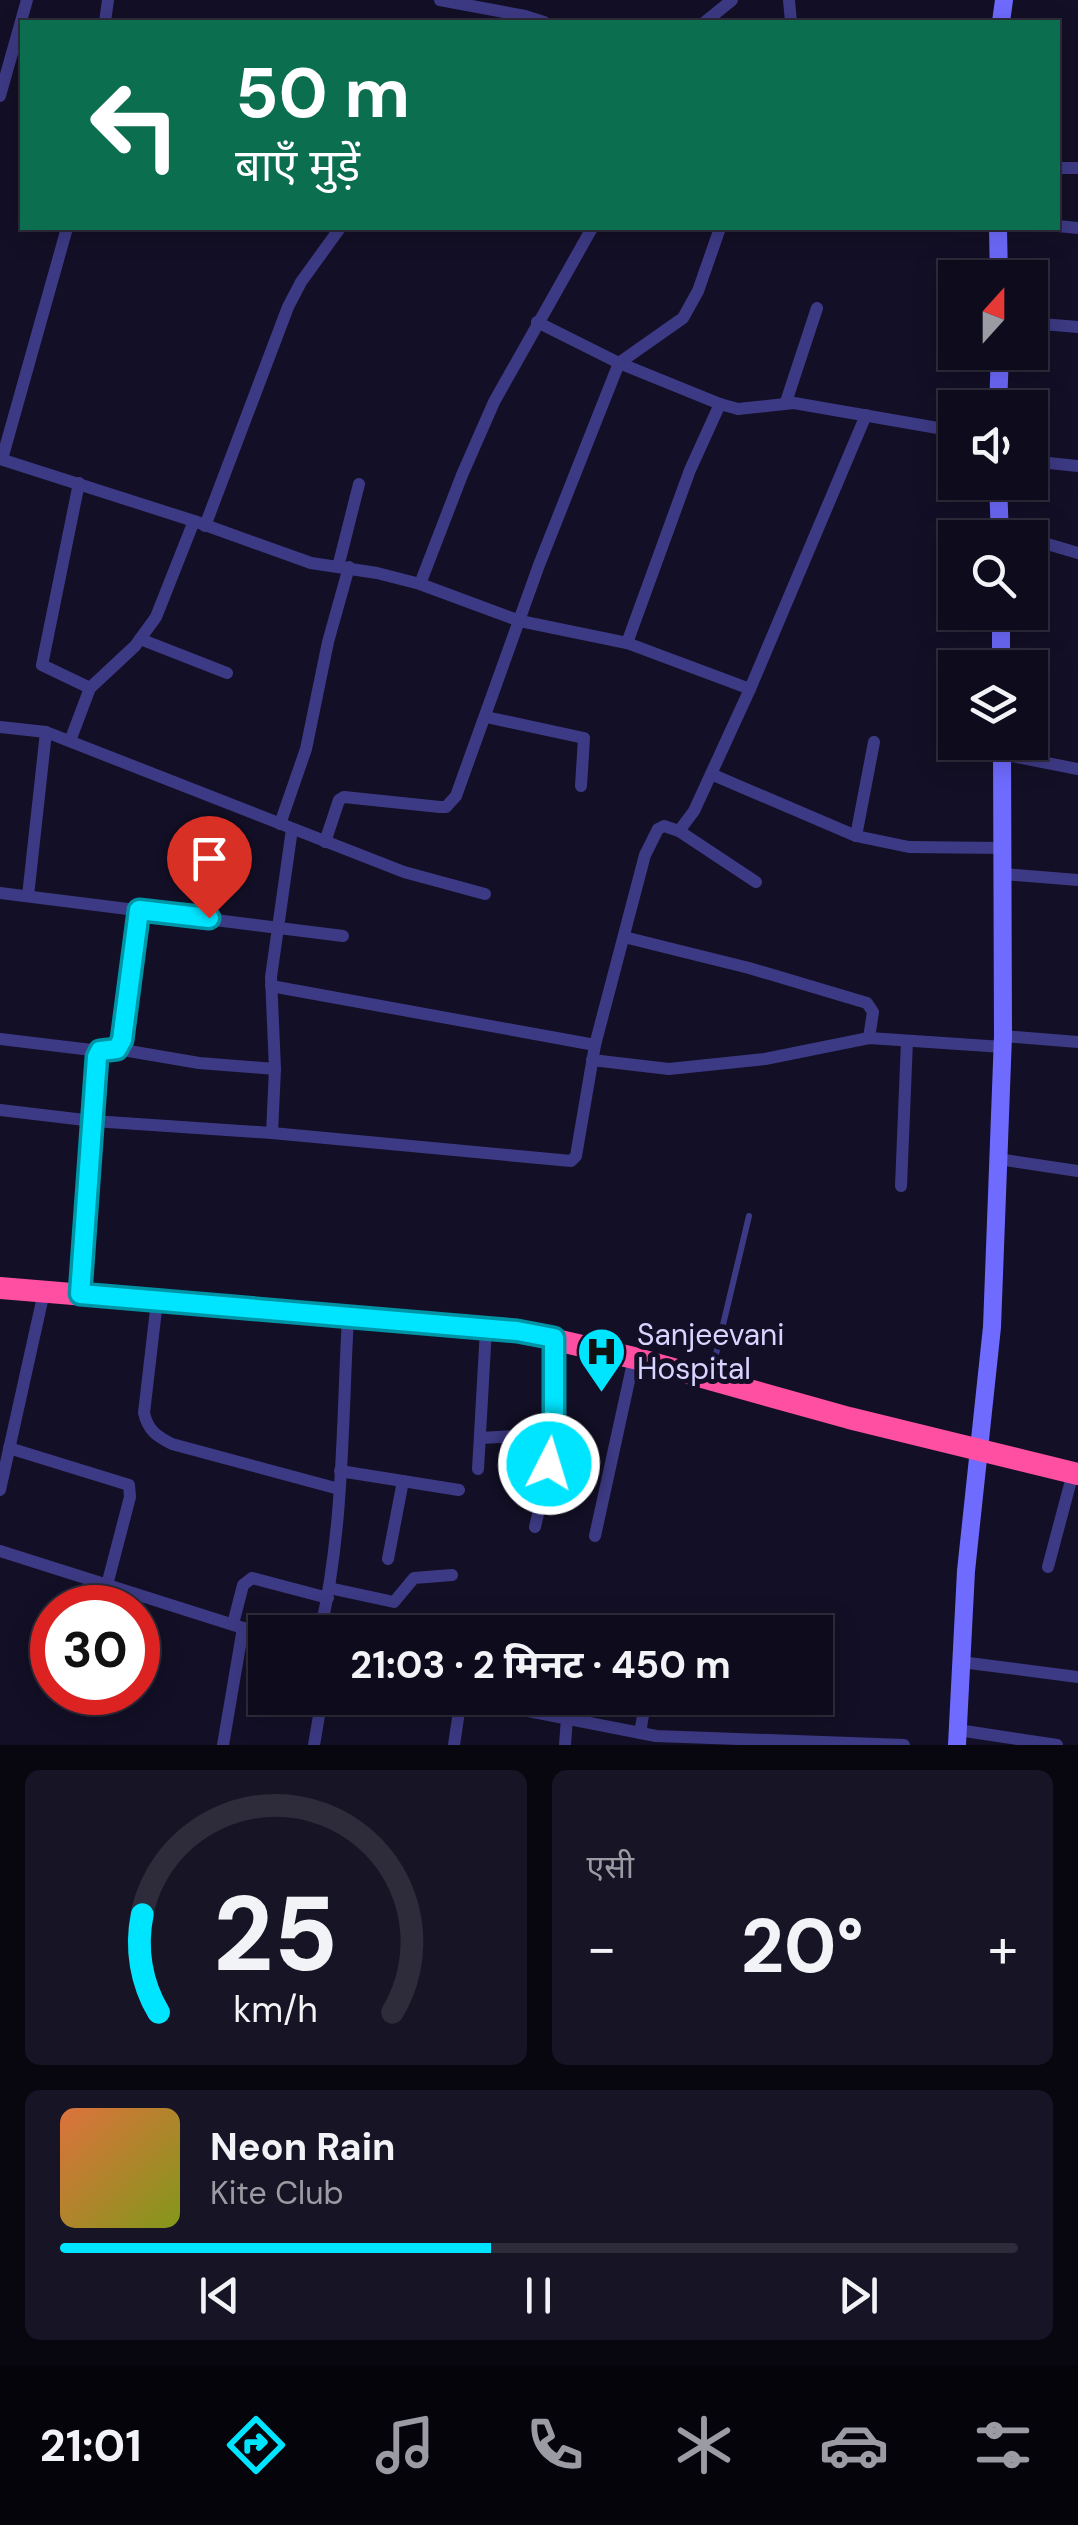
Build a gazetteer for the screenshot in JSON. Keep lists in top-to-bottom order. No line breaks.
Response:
{"places":{"hospital":["Sanjeevani Hospital"]},"north":"top","page":{"turn":["50 m","बाएँ मुड़ें"],"limit":"30","trip":"21:03 · 2 मिनट · 450 m","tile":"एसी","heat":["−","20°","+"],"song":["Neon Rain","Kite Club"],"tabs":"21:01","gauge":["25","km/h"]}}
